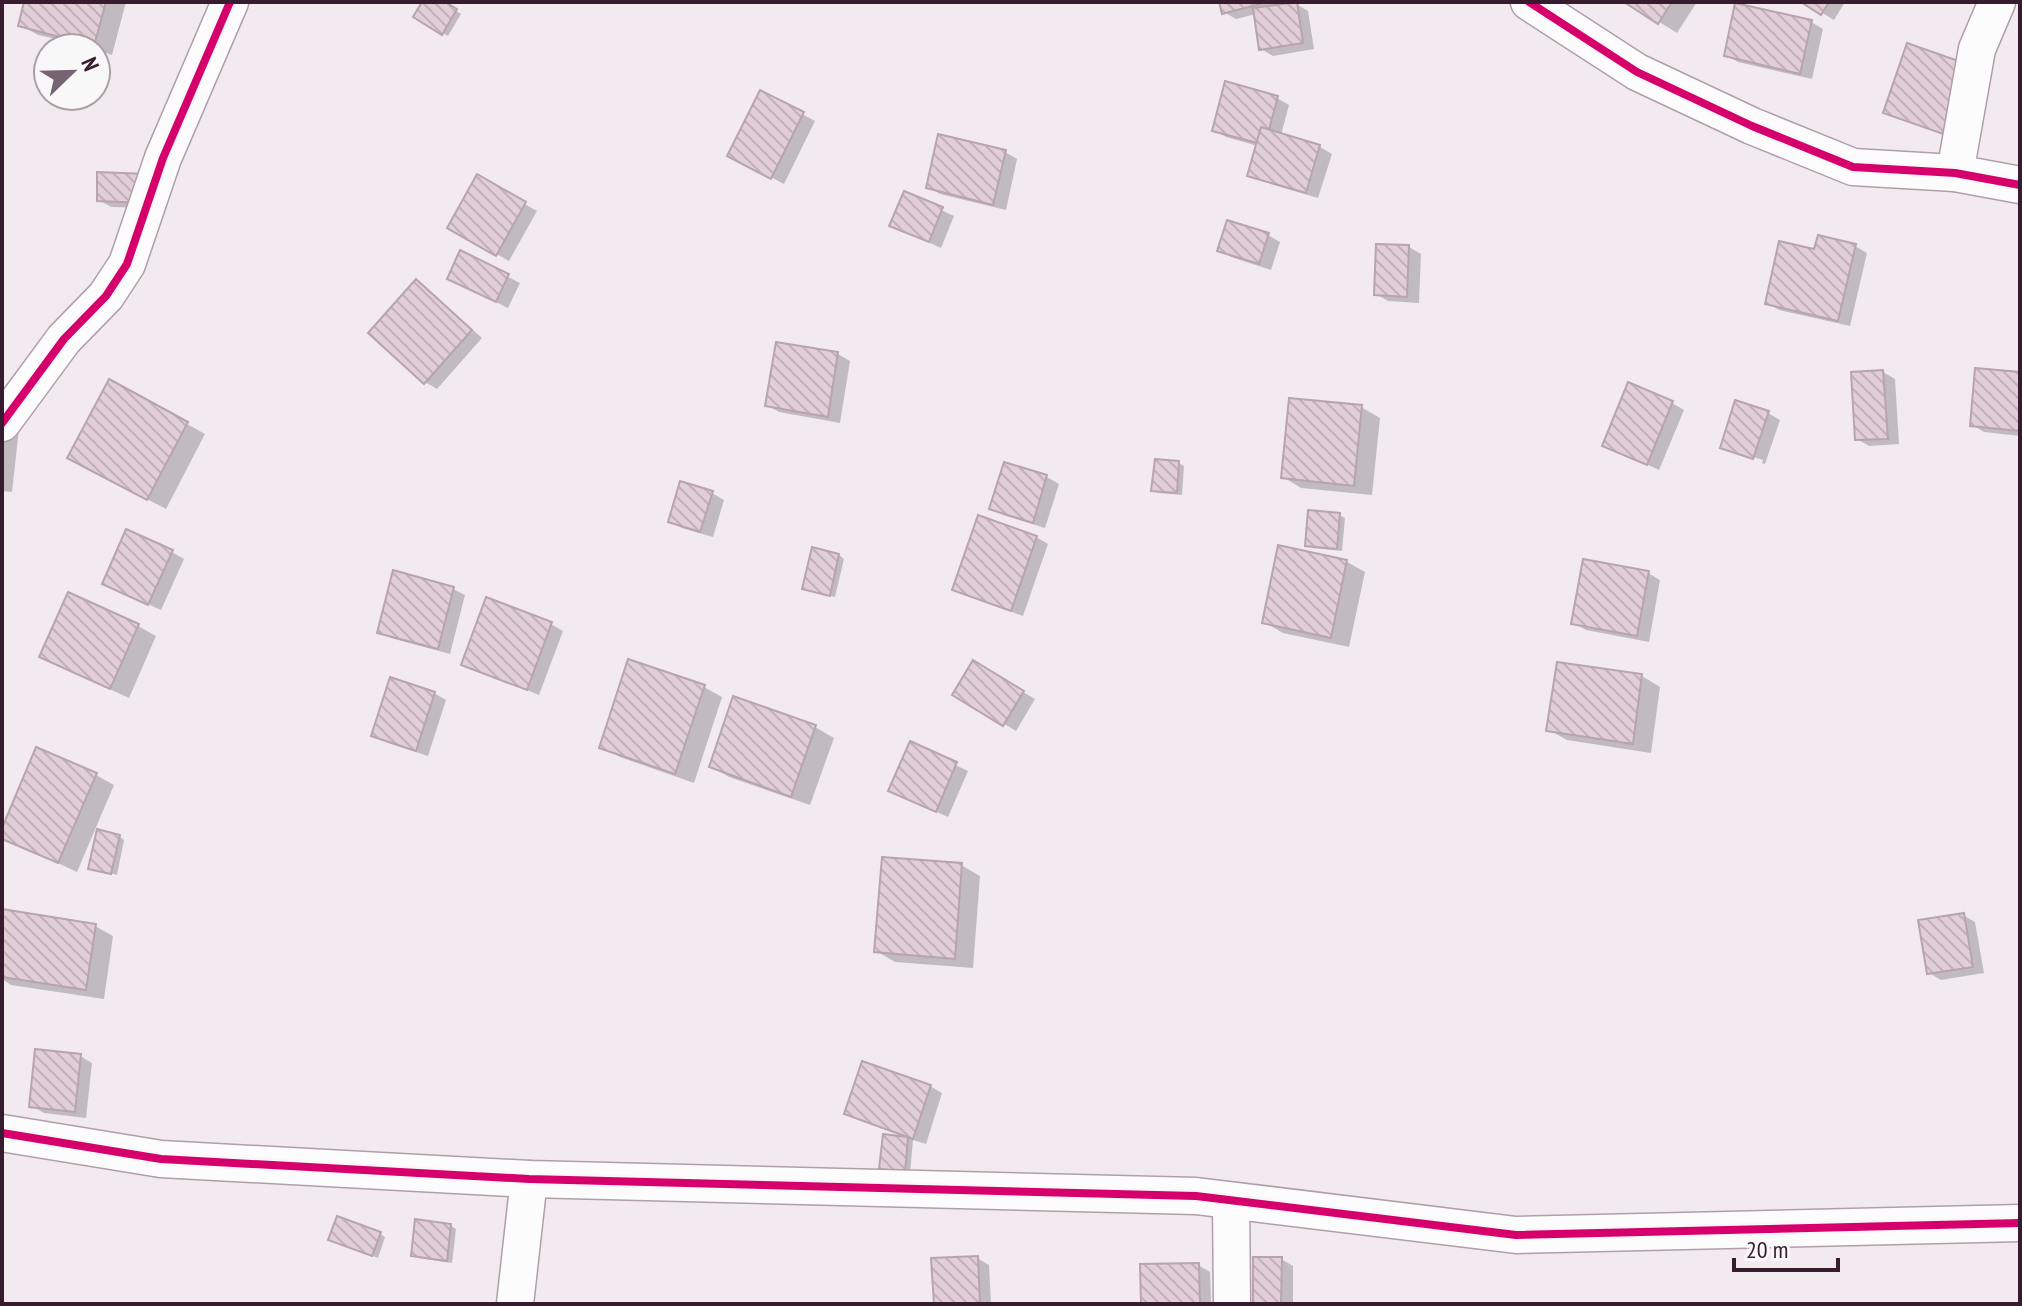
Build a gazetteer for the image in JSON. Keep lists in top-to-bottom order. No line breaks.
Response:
{"scale_bar":"20 m","north":"top right"}
